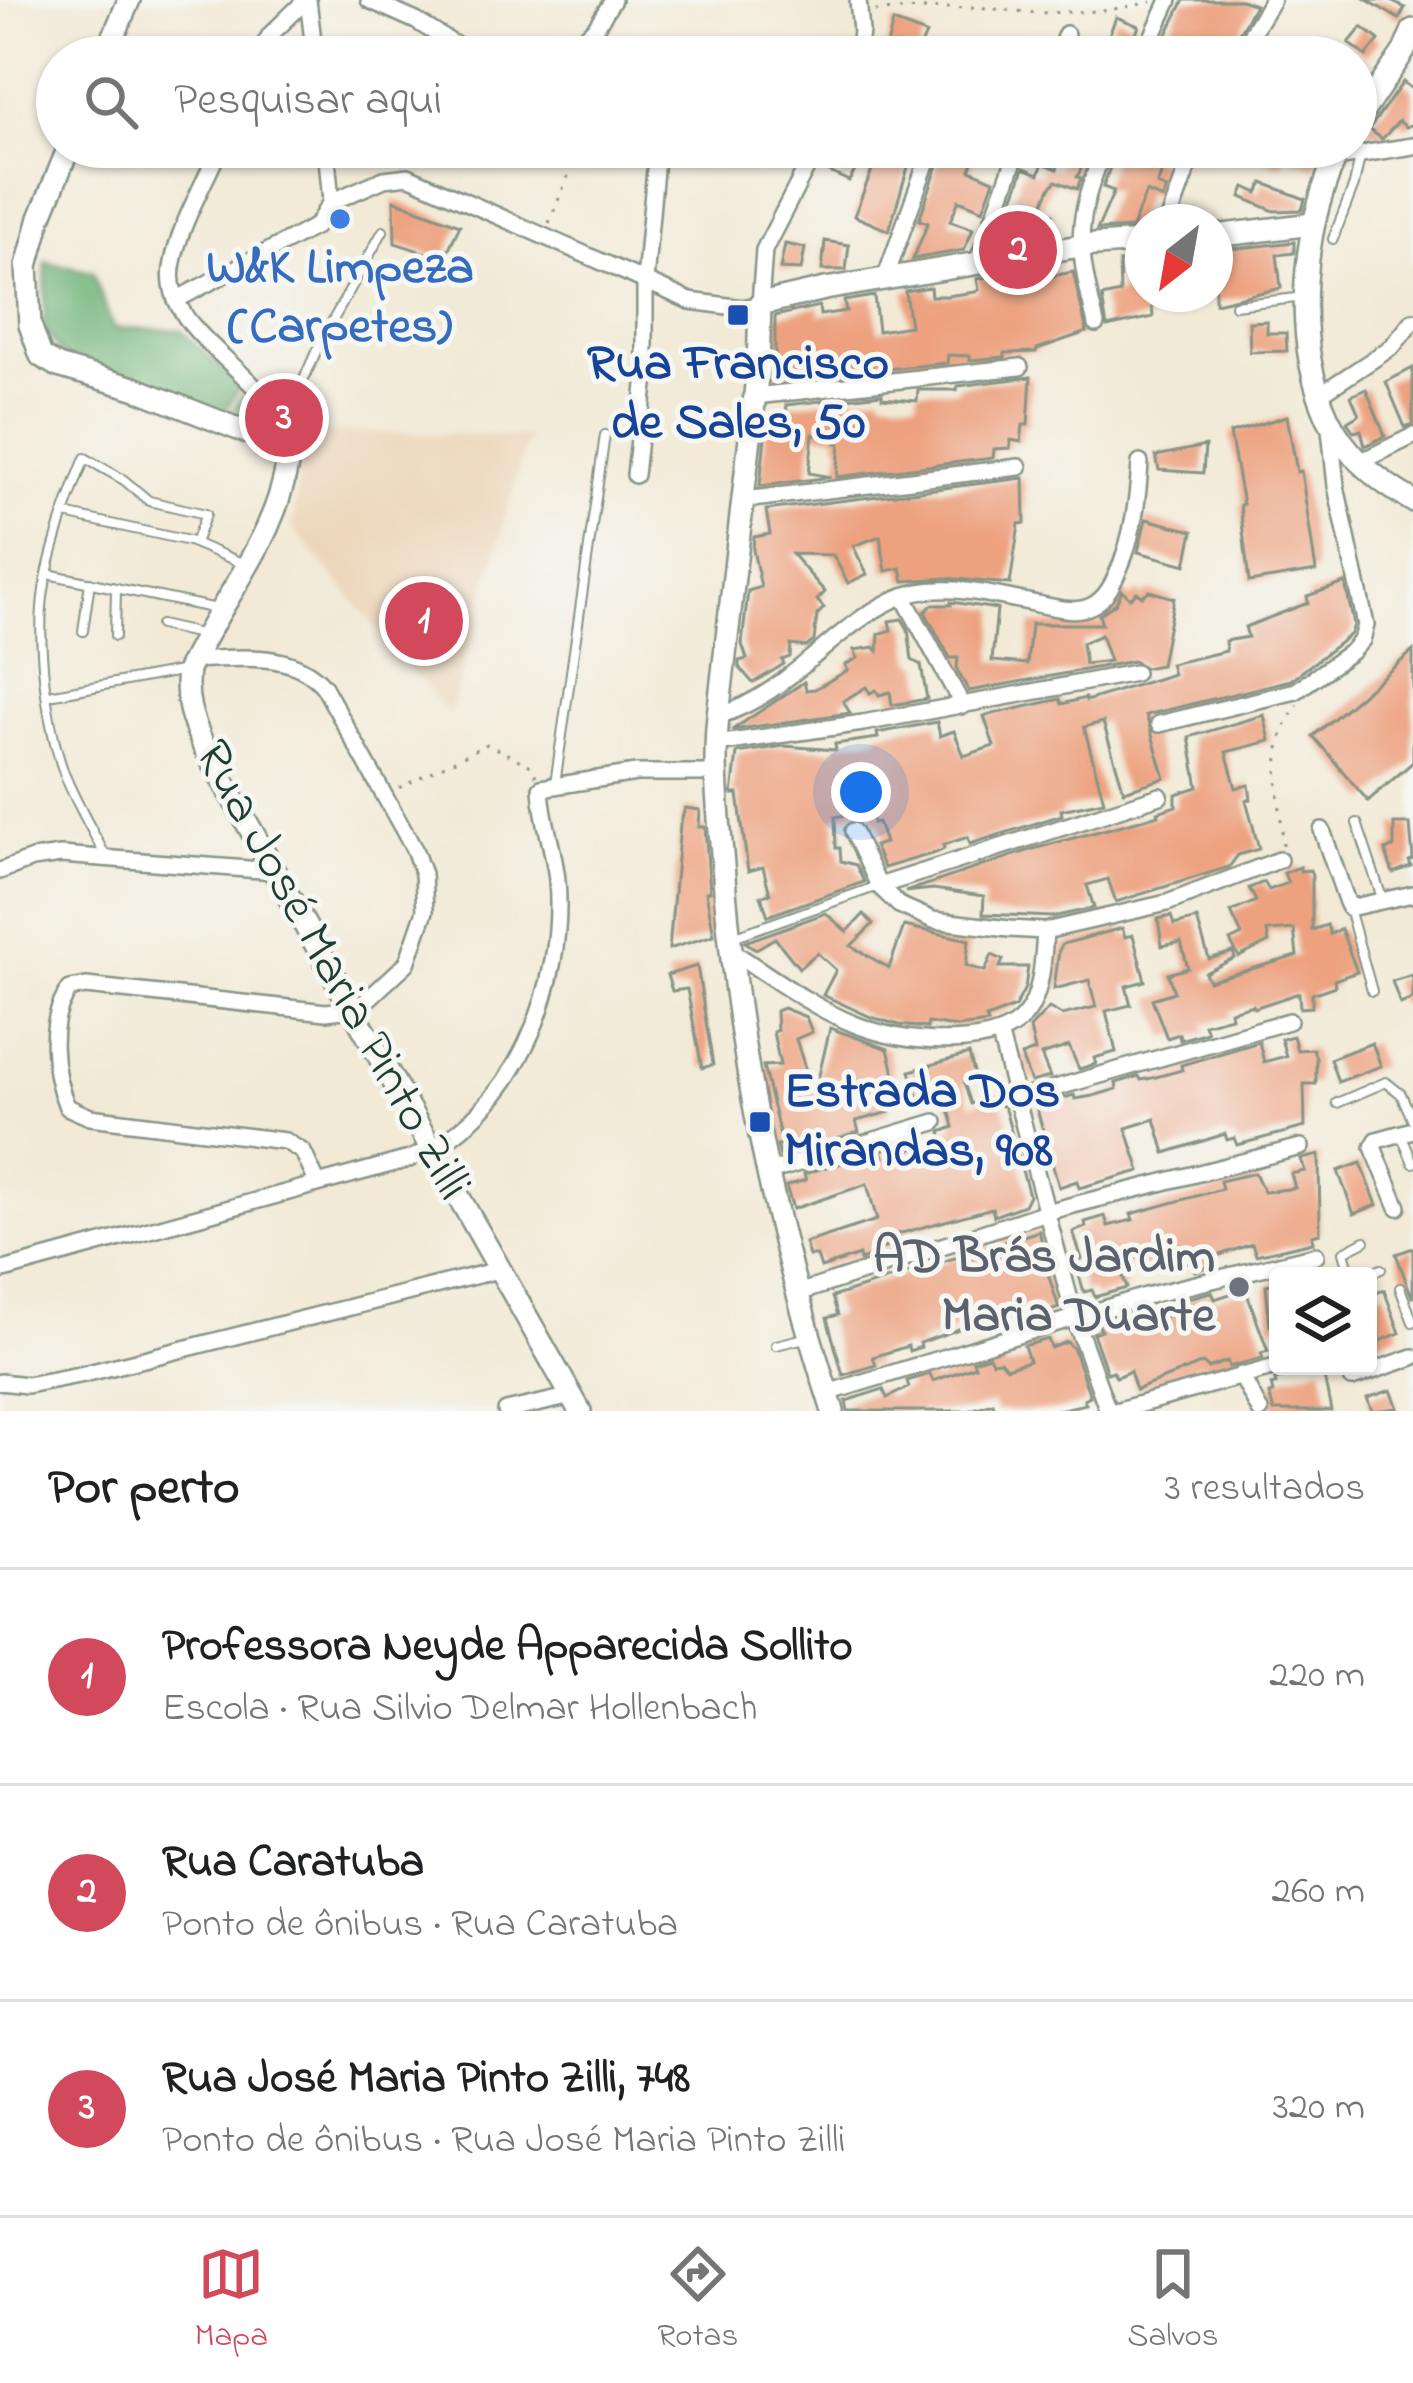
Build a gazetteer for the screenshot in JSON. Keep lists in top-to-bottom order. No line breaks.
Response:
{"streets":{"street":["Rua José Maria Pinto Zilli"]},"places":{"other":["W&K Limpeza (Carpetes)","AD Brás Jardim Maria Duarte"],"transit":["Rua Francisco de Sales, 50","Estrada Dos Mirandas, 908"]},"north":"bottom left","page":{"search":"Pesquisar aqui","pins":["2","3","1"],"heading":["Por perto","3 resultados"],"list":[{"mark":"1","name":"Professora Neyde Apparecida Sollito","note":"Escola · Rua Silvio Delmar Hollenbach","value":"220 m"},{"mark":"2","name":"Rua Caratuba","note":"Ponto de ônibus · Rua Caratuba","value":"260 m"},{"mark":"3","name":"Rua José Maria Pinto Zilli, 748","note":"Ponto de ônibus · Rua José Maria Pinto Zilli","value":"320 m"}],"nav":["Mapa","Rotas","Salvos"]}}
